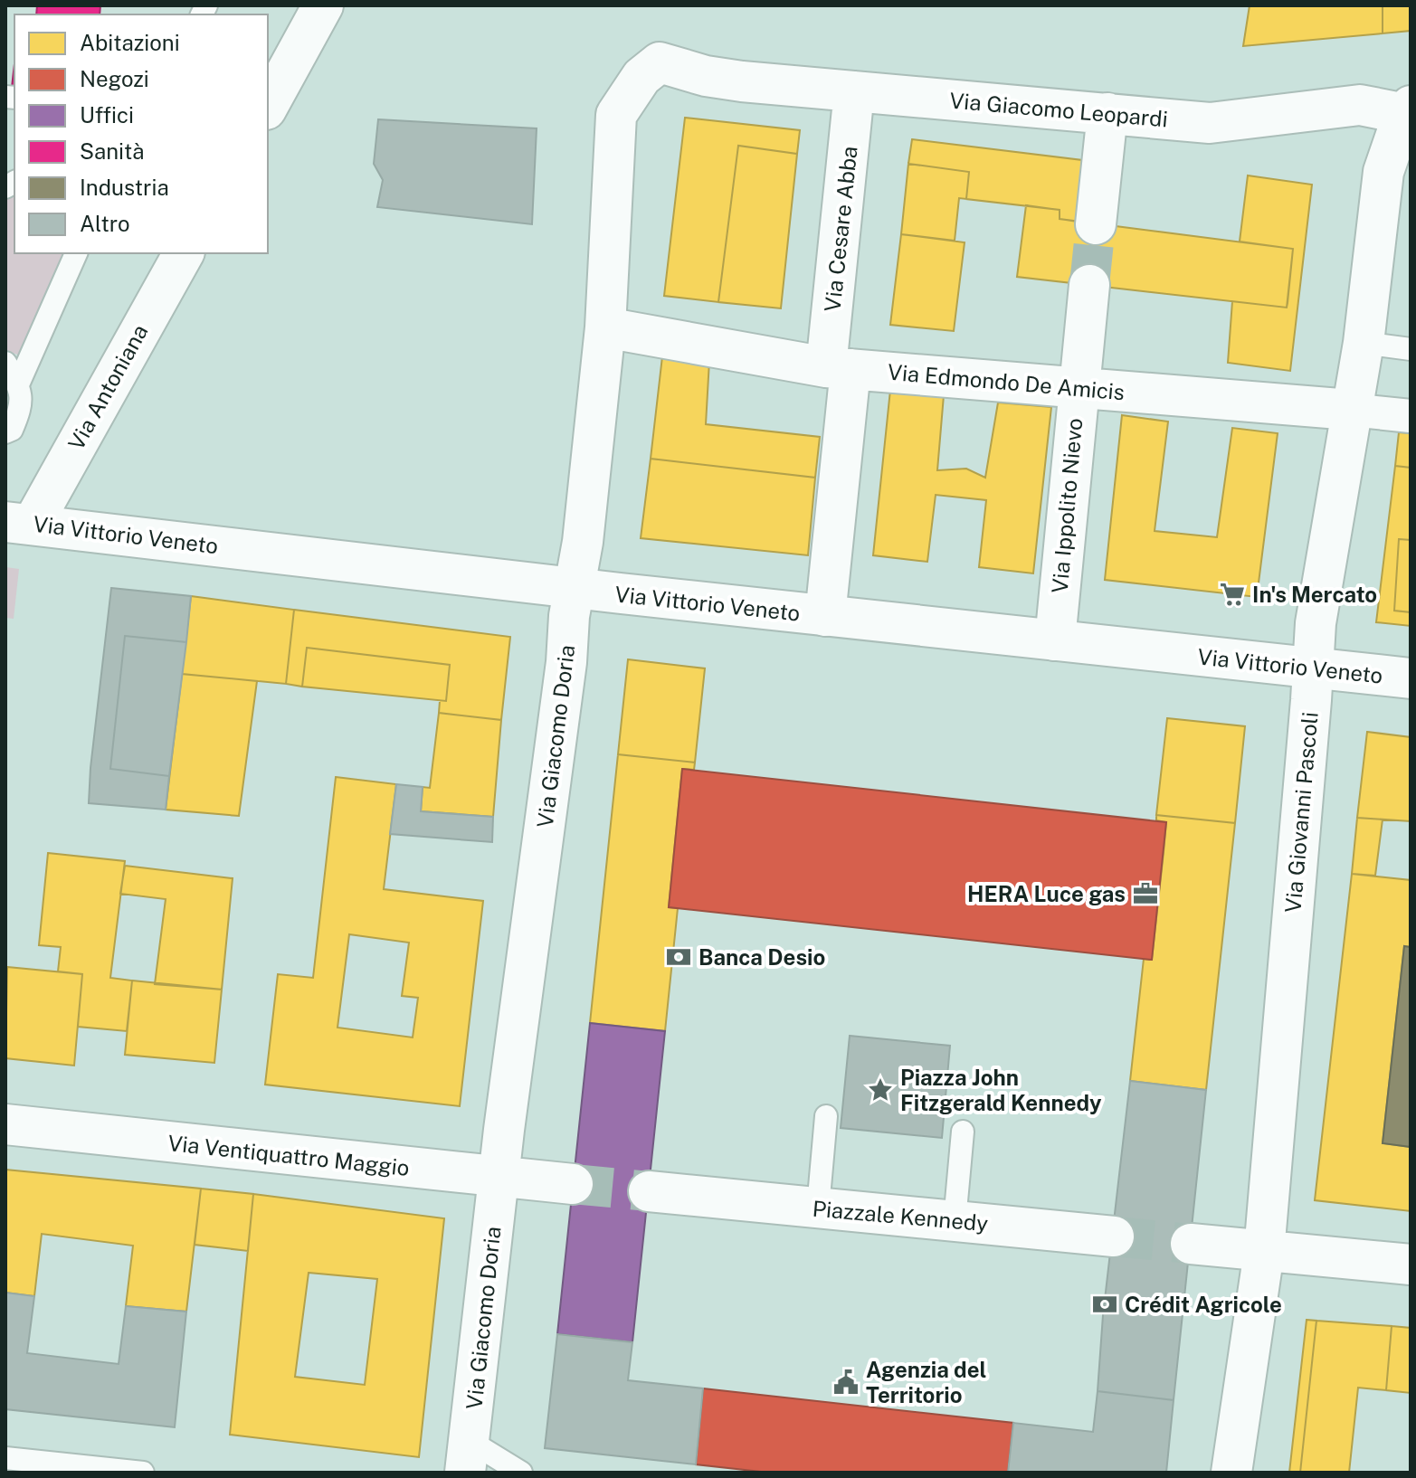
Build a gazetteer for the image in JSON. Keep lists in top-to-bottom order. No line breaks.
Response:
{"streets":{"street":["Via Giacomo Leopardi","Via Cesare Abba","Via Edmondo De Amicis","Via Antoniana","Via Ippolito Nievo","Via Vittorio Veneto","Via Giacomo Doria","Via Giovanni Pascoli","Via Ventiquattro Maggio","Piazzale Kennedy"]},"crossings":[["Via Giacomo Leopardi","Via Cesare Abba"],["Via Giacomo Leopardi","Via Giacomo Doria"],["Via Giacomo Leopardi","Via Giovanni Pascoli"],["Via Cesare Abba","Via Edmondo De Amicis"],["Via Cesare Abba","Via Vittorio Veneto"],["Via Edmondo De Amicis","Via Ippolito Nievo"],["Via Edmondo De Amicis","Via Giacomo Doria"],["Via Edmondo De Amicis","Via Giovanni Pascoli"],["Via Antoniana","Via Vittorio Veneto"],["Via Ippolito Nievo","Via Vittorio Veneto"],["Via Vittorio Veneto","Via Giacomo Doria"],["Via Vittorio Veneto","Via Giovanni Pascoli"],["Via Giacomo Doria","Via Ventiquattro Maggio"]],"places":{"supermarket":["In's Mercato"],"office":["HERA Luce gas"],"bank":["Banca Desio","Crédit Agricole"],"place":["Piazza John Fitzgerald Kennedy"],"public building":["Agenzia del Territorio"]},"legend":["Abitazioni","Negozi","Uffici","Sanità","Industria","Altro"]}
